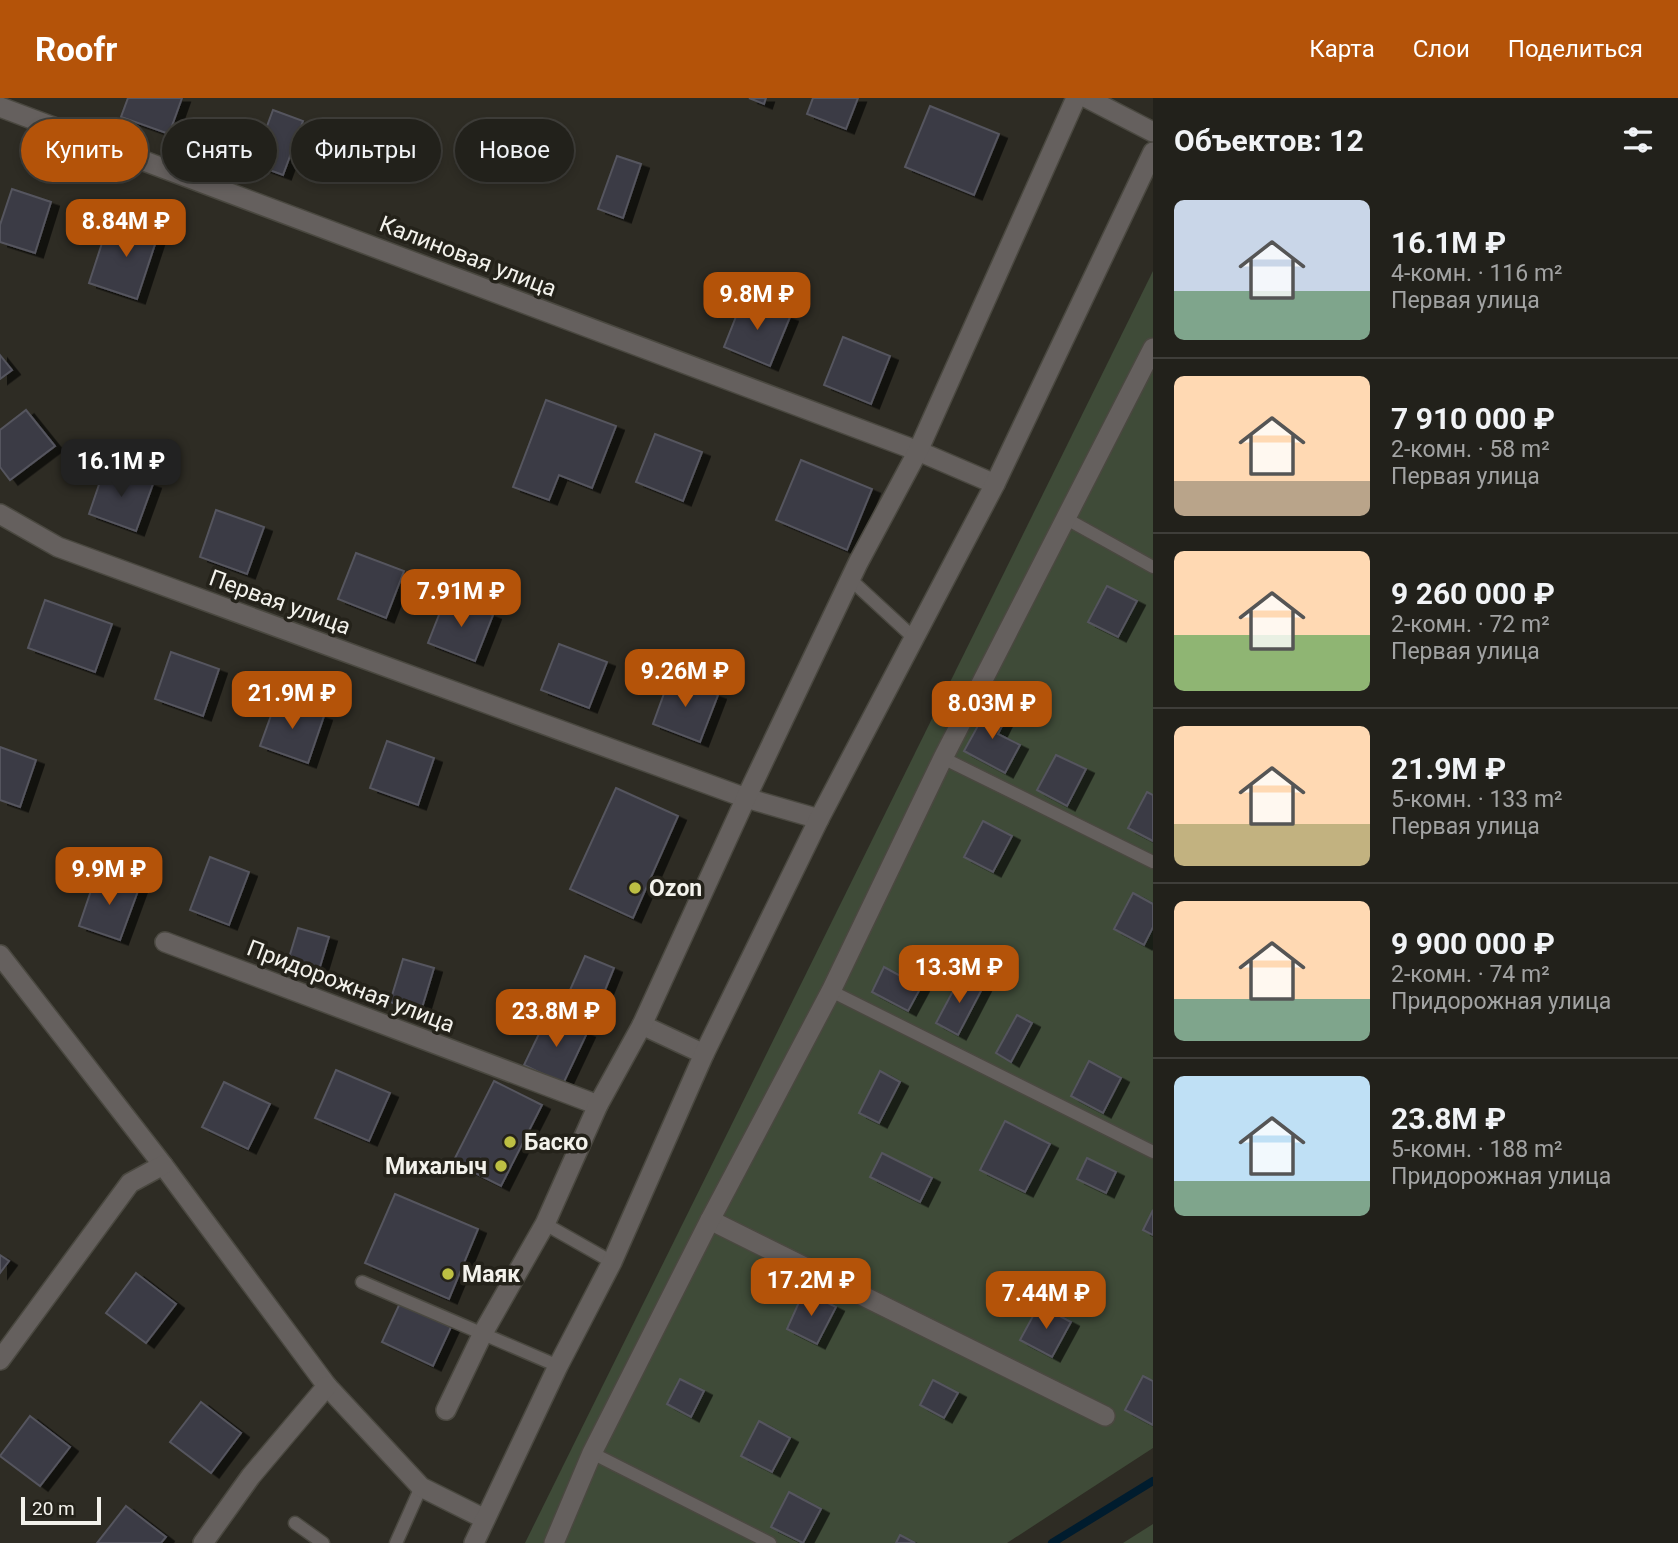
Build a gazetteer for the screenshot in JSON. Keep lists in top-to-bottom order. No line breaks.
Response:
{"streets":{"street":["Калиновая улица","Первая улица","Придорожная улица"]},"places":["Ozon","Баско","Михалыч","Маяк"],"scale_bar":"20 m","page":{"header":"Roofr","nav":["Карта","Слои","Поделиться"],"heading":"Объектов: 12","chip":["Купить","Снять","Фильтры","Новое"],"list":[{"name":"16.1M ₽","note":"4-комн. · 116 m² · Первая улица"},{"name":"7 910 000 ₽","note":"2-комн. · 58 m² · Первая улица"},{"name":"9 260 000 ₽","note":"2-комн. · 72 m² · Первая улица"},{"name":"21.9M ₽","note":"5-комн. · 133 m² · Первая улица"},{"name":"9 900 000 ₽","note":"2-комн. · 74 m² · Придорожная улица"},{"name":"23.8M ₽","note":"5-комн. · 188 m² · Придорожная улица"}],"price":["8.84M ₽","9.8M ₽","16.1M ₽","7.91M ₽","9.26M ₽","21.9M ₽","8.03M ₽","9.9M ₽","13.3M ₽","23.8M ₽","17.2M ₽","7.44M ₽"],"scale":"20 m"}}
